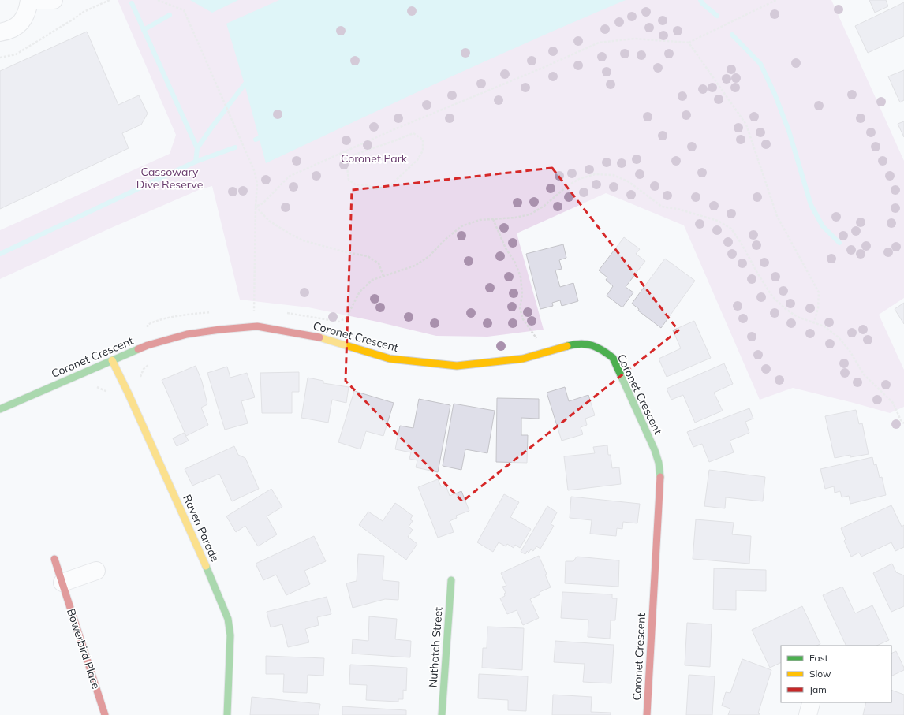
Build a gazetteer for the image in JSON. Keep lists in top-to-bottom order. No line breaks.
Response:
{"streets":{"street":["Coronet Crescent","Raven Parade","Nuthatch Street","Bowerbird Place"]},"crossings":[["Coronet Crescent","Raven Parade"]],"parks":["Coronet Park","Cassowary Dive Reserve"],"legend":["Fast","Slow","Jam"]}
